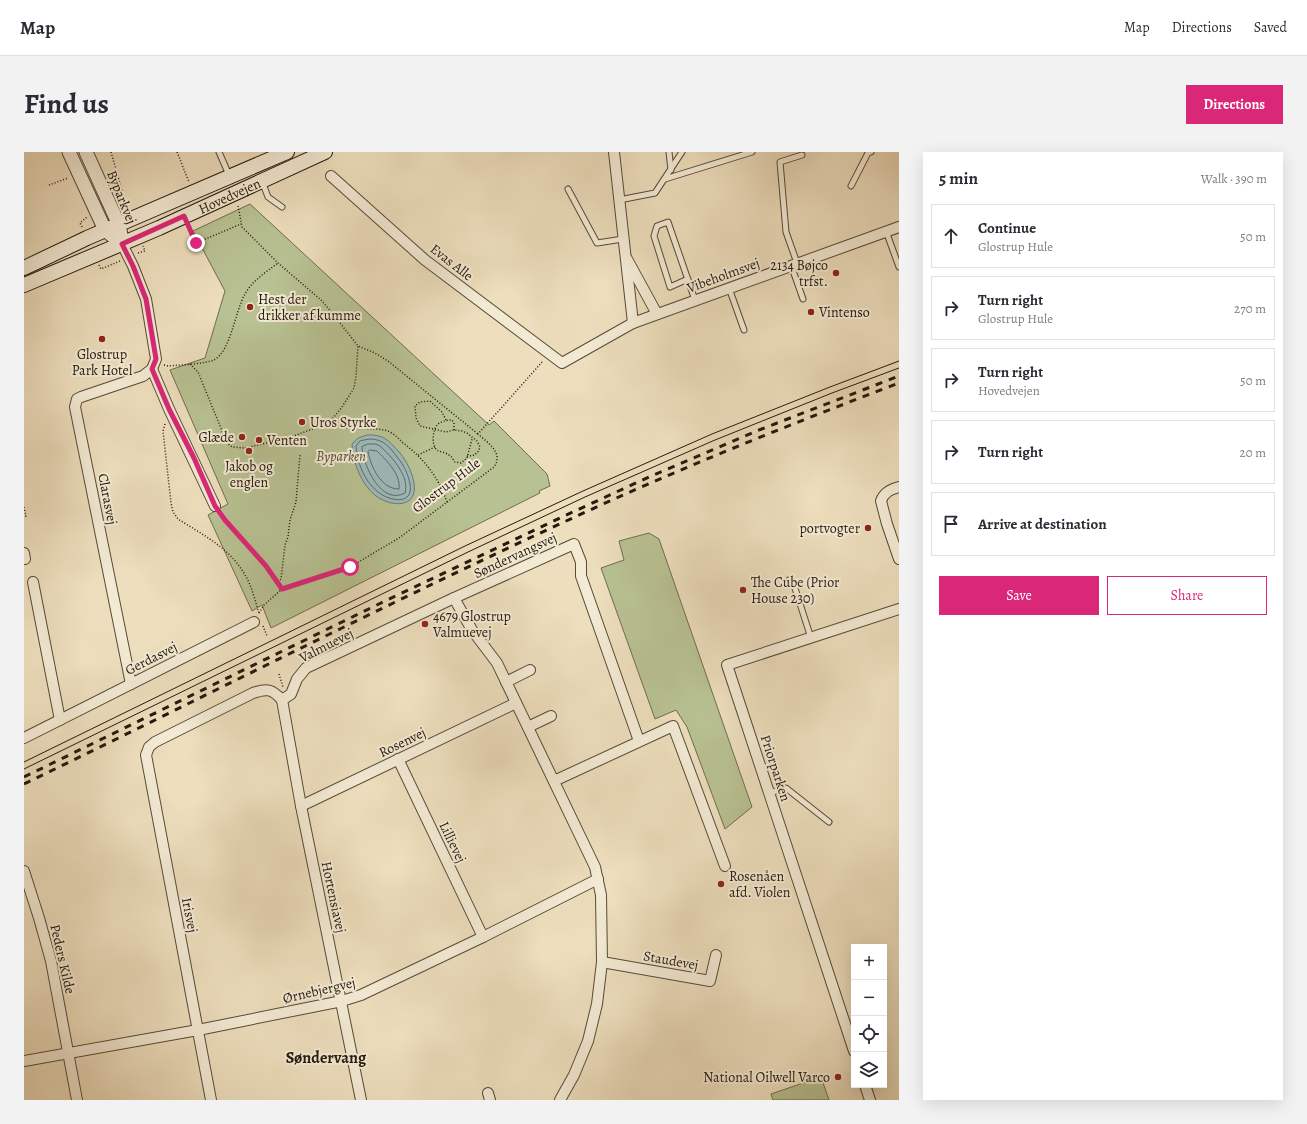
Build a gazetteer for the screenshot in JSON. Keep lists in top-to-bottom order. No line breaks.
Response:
{"streets":{"main road":["Hovedvejen"],"street":["Byparkvej","Evas Alle","Vibeholmsvej","Clarasvej","Søndervangsvej","Valmuevej","Gerdasvej","Rosenvej","Priorparken","Lillievej","Hortensiavej","Irisvej","Peders Kilde","Staudevej","Ørnebjergvej"],"path":["Glostrup Hule"]},"crossings":[["Hovedvejen","Byparkvej"],["Evas Alle","Vibeholmsvej"],["Evas Alle","Glostrup Hule"],["Glostrup Hule","Gerdasvej"],["Clarasvej","Gerdasvej"],["Søndervangsvej","Valmuevej"],["Valmuevej","Hortensiavej"],["Valmuevej","Irisvej"],["Rosenvej","Lillievej"],["Rosenvej","Hortensiavej"],["Lillievej","Ørnebjergvej"],["Hortensiavej","Irisvej"],["Hortensiavej","Ørnebjergvej"],["Irisvej","Ørnebjergvej"],["Peders Kilde","Ørnebjergvej"]],"districts":["Søndervang"],"parks":["Byparken"],"places":["2134 Bøjco trfst.","Hest der drikker af kumme","Vintenso","Glostrup Park Hotel","Uros Styrke","Glæde","Venten","Jakob og englen","portvogter","The Cube (Prior House 230)","4679 Glostrup Valmuevej","Rosenåen afd. Violen","National Oilwell Varco"],"page":{"header":"Map","nav":["Map","Directions","Saved"],"title":"Find us","buttons":["Directions",["Save","Share"]],"heading":["5 min","Walk · 390 m"],"list":[["Continue","Glostrup Hule","50 m"],["Turn right","Glostrup Hule","270 m"],["Turn right","Hovedvejen","50 m"],["Turn right","20 m"],"Arrive at destination"],"map_buttons":["+","−"]}}
